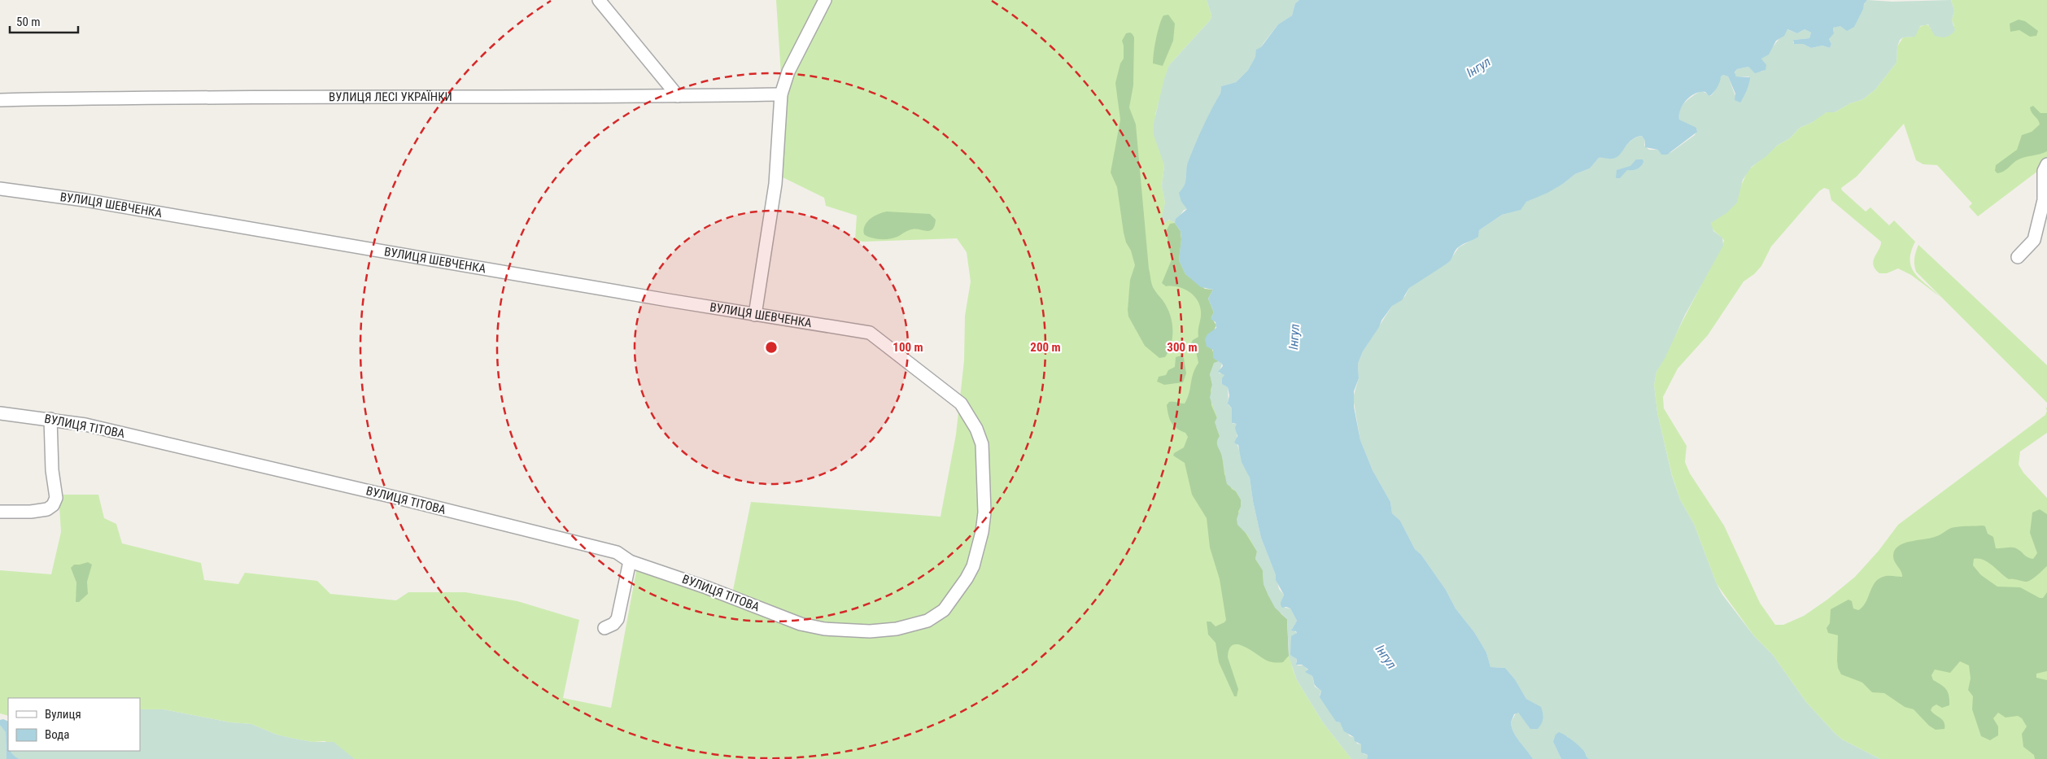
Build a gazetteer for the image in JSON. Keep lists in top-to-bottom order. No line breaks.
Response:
{"streets":{"street":["ВУЛИЦЯ ЛЕСІ УКРАЇНКИ","ВУЛИЦЯ ШЕВЧЕНКА","ВУЛИЦЯ ТІТОВА"]},"crossings":[["ВУЛИЦЯ ШЕВЧЕНКА","ВУЛИЦЯ ТІТОВА"]],"water":["Інгул"],"legend":["Вулиця","Вода"],"scale_bar":"50 m","rings":["100 m","200 m","300 m"]}
